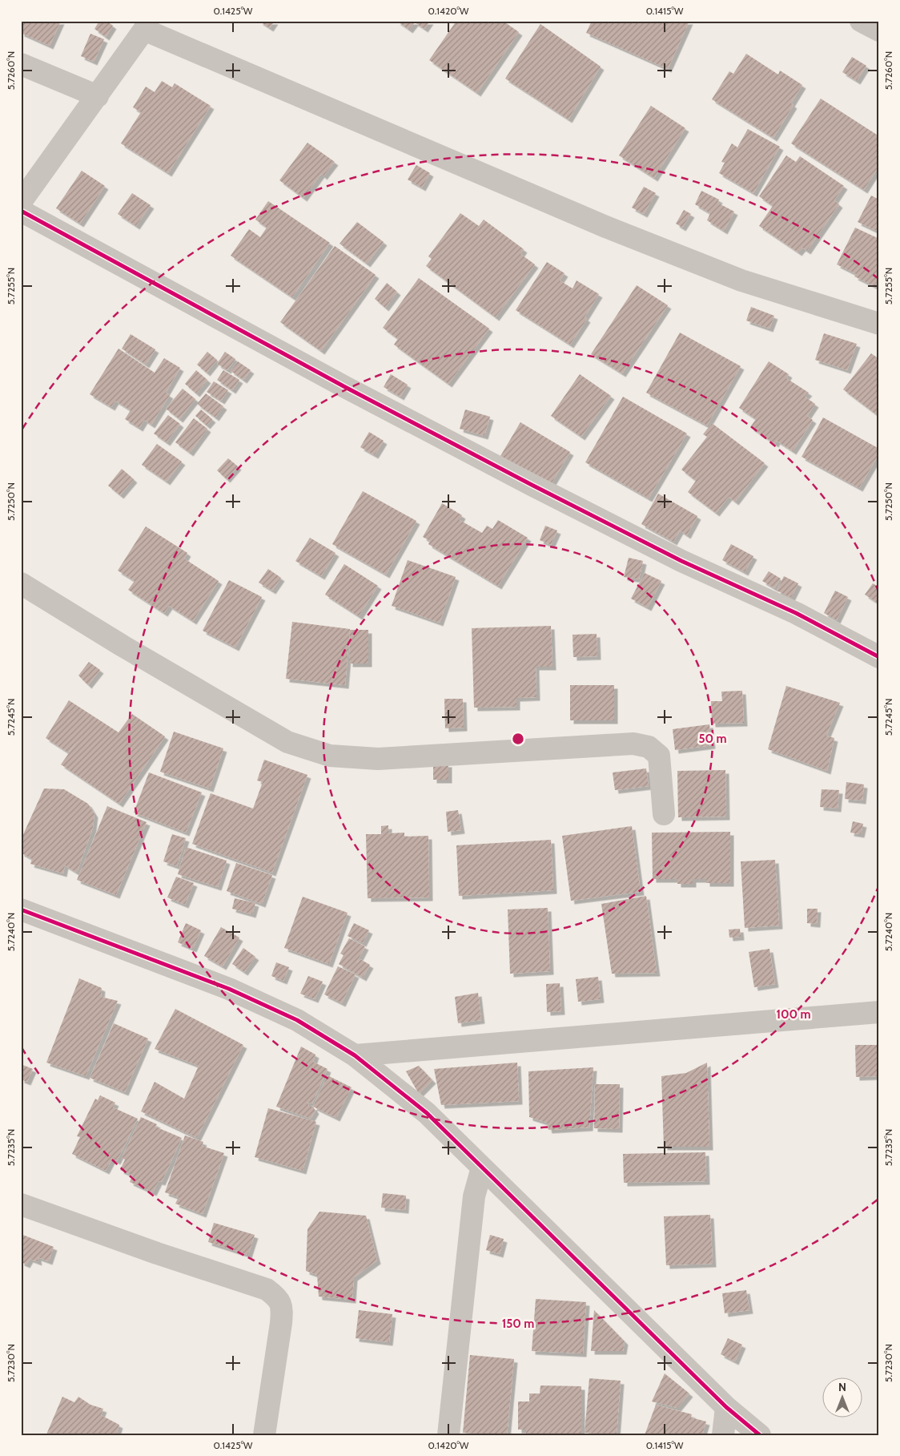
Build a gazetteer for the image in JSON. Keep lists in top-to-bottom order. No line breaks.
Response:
{"north":"top","coordinates":["0.1425°W","0.1420°W","0.1415°W","5.7260°N","5.7255°N","5.7250°N","5.7245°N","5.7240°N","5.7235°N","5.7230°N"],"rings":["50 m","100 m","150 m"]}
